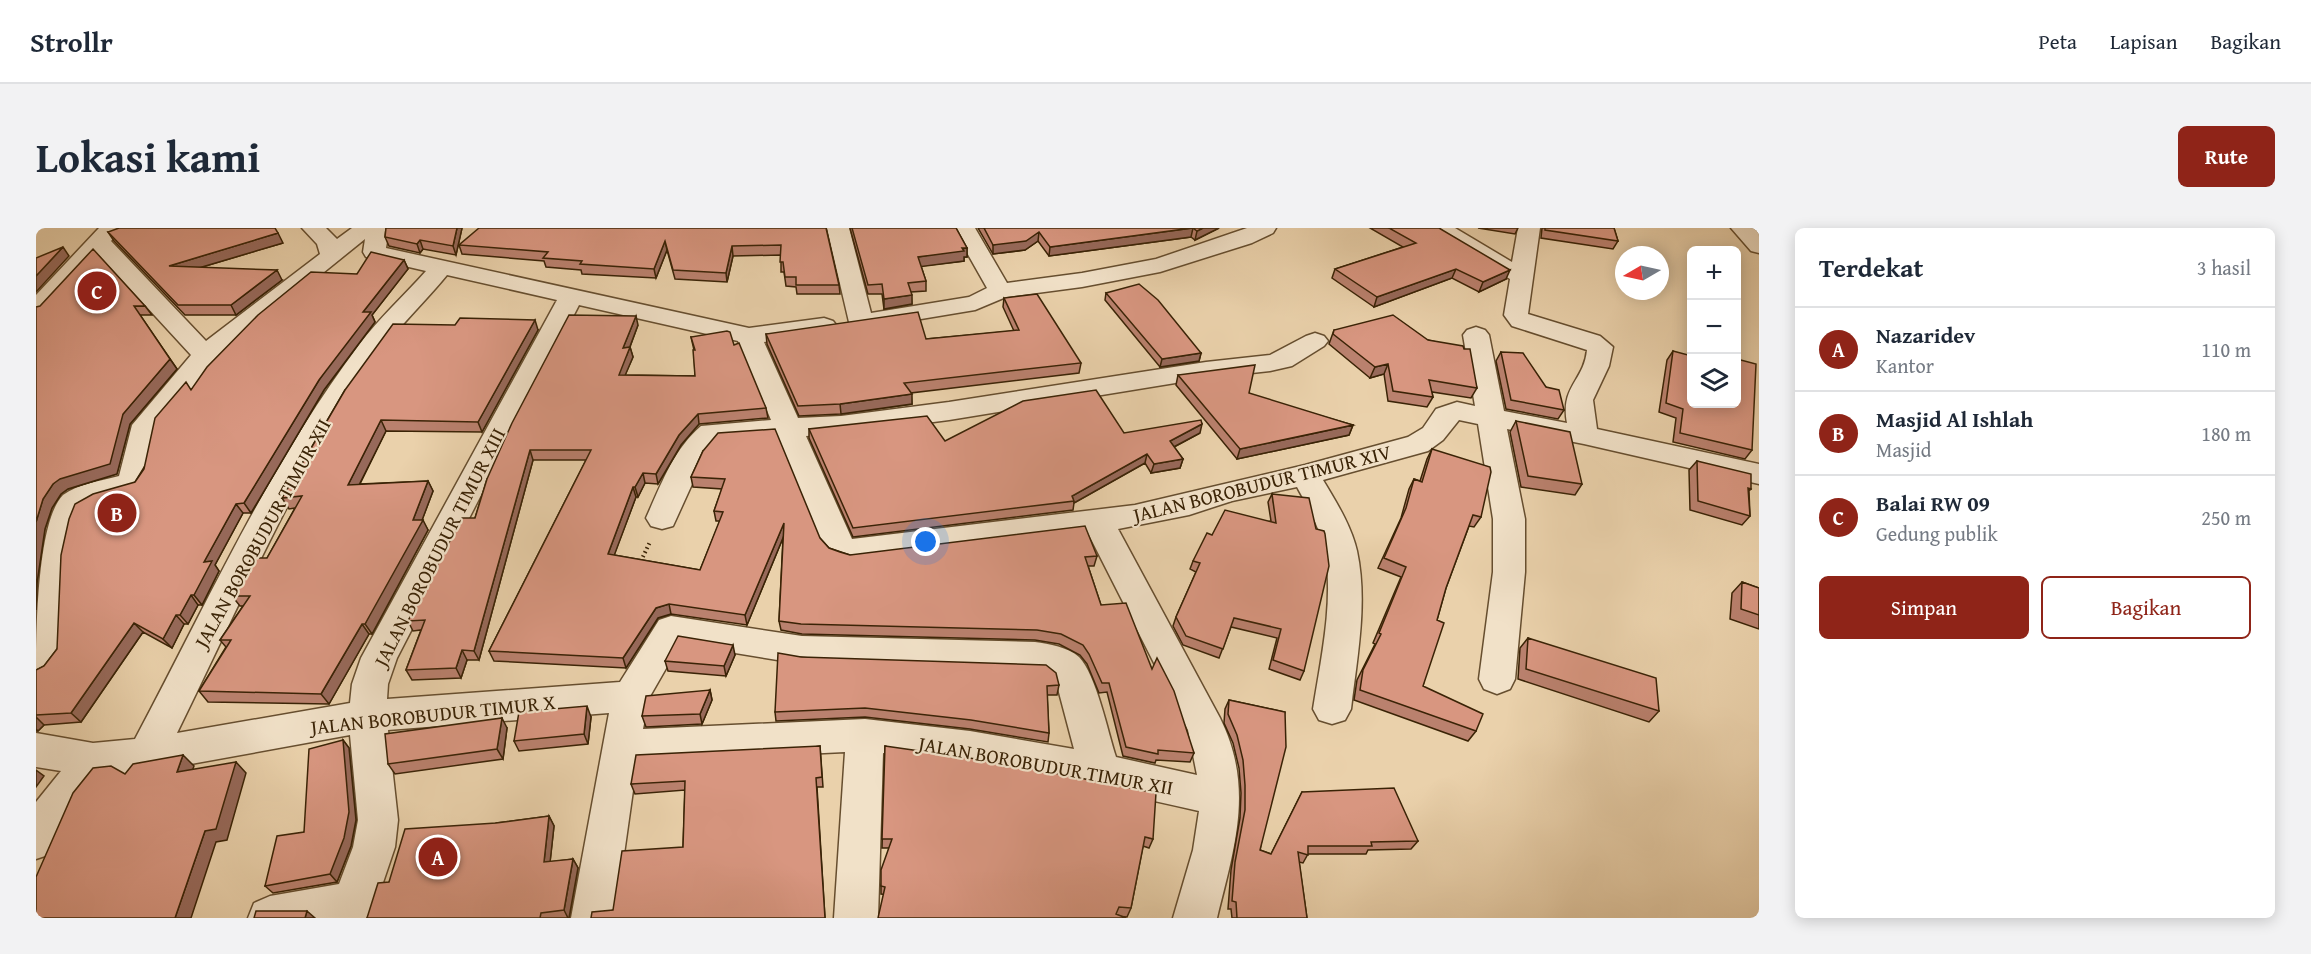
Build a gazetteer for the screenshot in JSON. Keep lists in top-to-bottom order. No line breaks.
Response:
{"streets":{"street":["JALAN BOROBUDUR TIMUR XIV","JALAN BOROBUDUR TIMUR XII","JALAN BOROBUDUR TIMUR XIII","JALAN BOROBUDUR TIMUR X"]},"crossings":[["JALAN BOROBUDUR TIMUR XII","JALAN BOROBUDUR TIMUR X"],["JALAN BOROBUDUR TIMUR XIII","JALAN BOROBUDUR TIMUR X"]],"north":"left","page":{"header":"Strollr","nav":["Peta","Lapisan","Bagikan"],"title":"Lokasi kami","buttons":["Rute",["Simpan","Bagikan"]],"heading":["Terdekat","3 hasil"],"map_buttons":["+","−"],"pins":["C","B","A"],"list":[{"mark":"A","name":"Nazaridev","note":"Kantor","value":"110 m"},{"mark":"B","name":"Masjid Al Ishlah","note":"Masjid","value":"180 m"},{"mark":"C","name":"Balai RW 09","note":"Gedung publik","value":"250 m"}]}}
